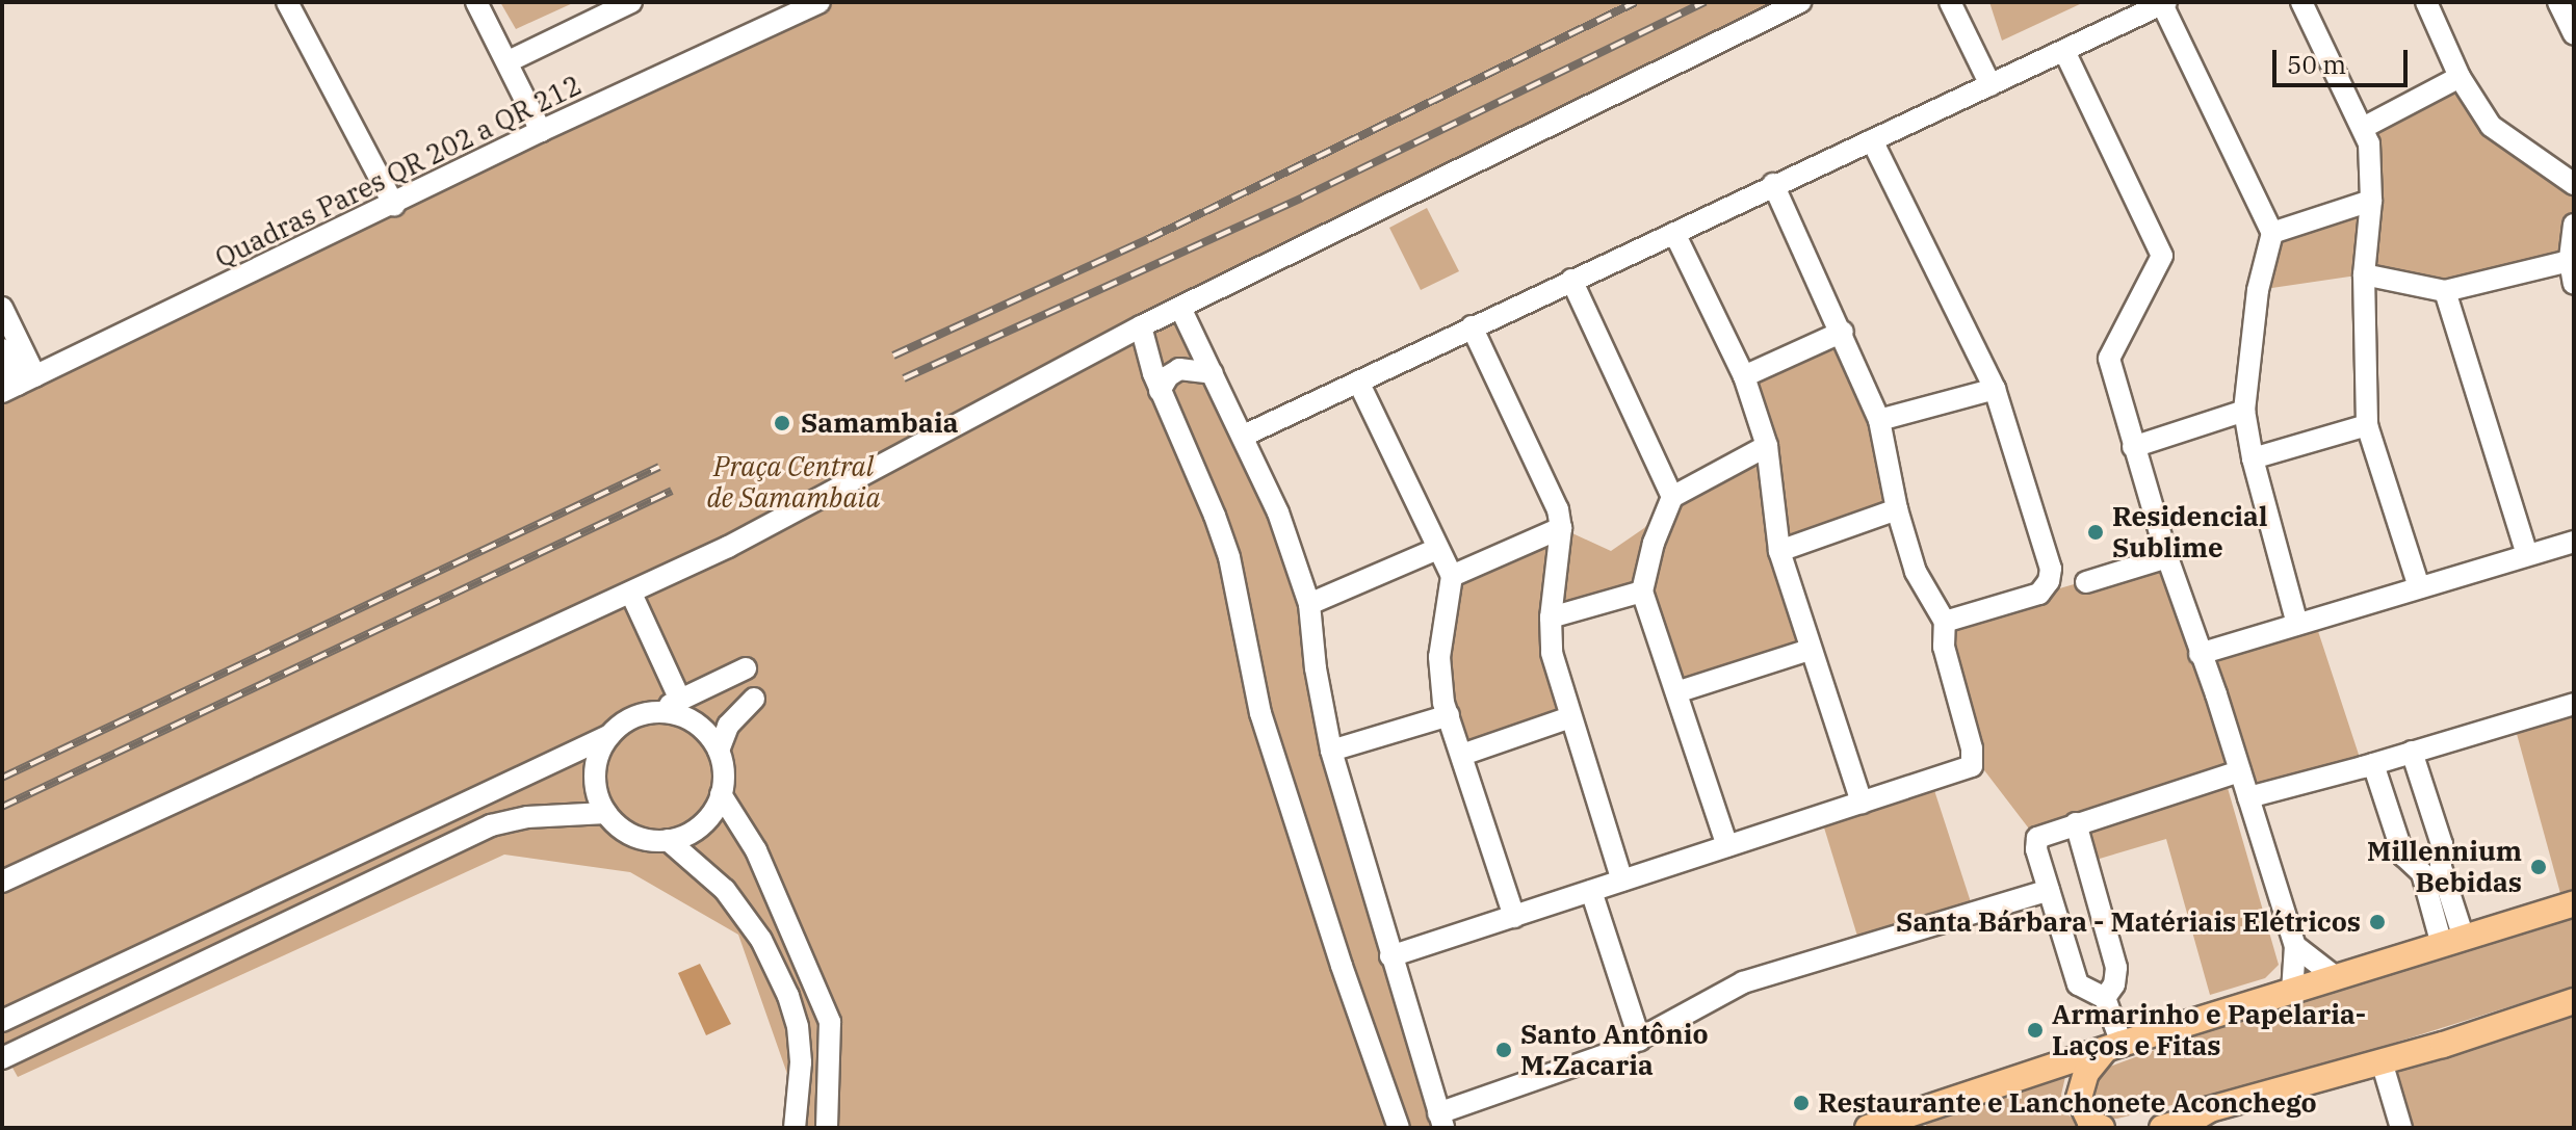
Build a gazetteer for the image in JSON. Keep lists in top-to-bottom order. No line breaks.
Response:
{"streets":{"street":["Quadras Pares QR 202 a QR 212"]},"parks":["Praça Central de Samambaia"],"places":["Samambaia","Residencial Sublime","Millennium Bebidas","Santa Bárbara - Matériais Elétricos","Armarinho e Papelaria- Laços e Fitas","Santo Antônio M.Zacaria","Restaurante e Lanchonete Aconchego"],"scale_bar":"50 m"}
